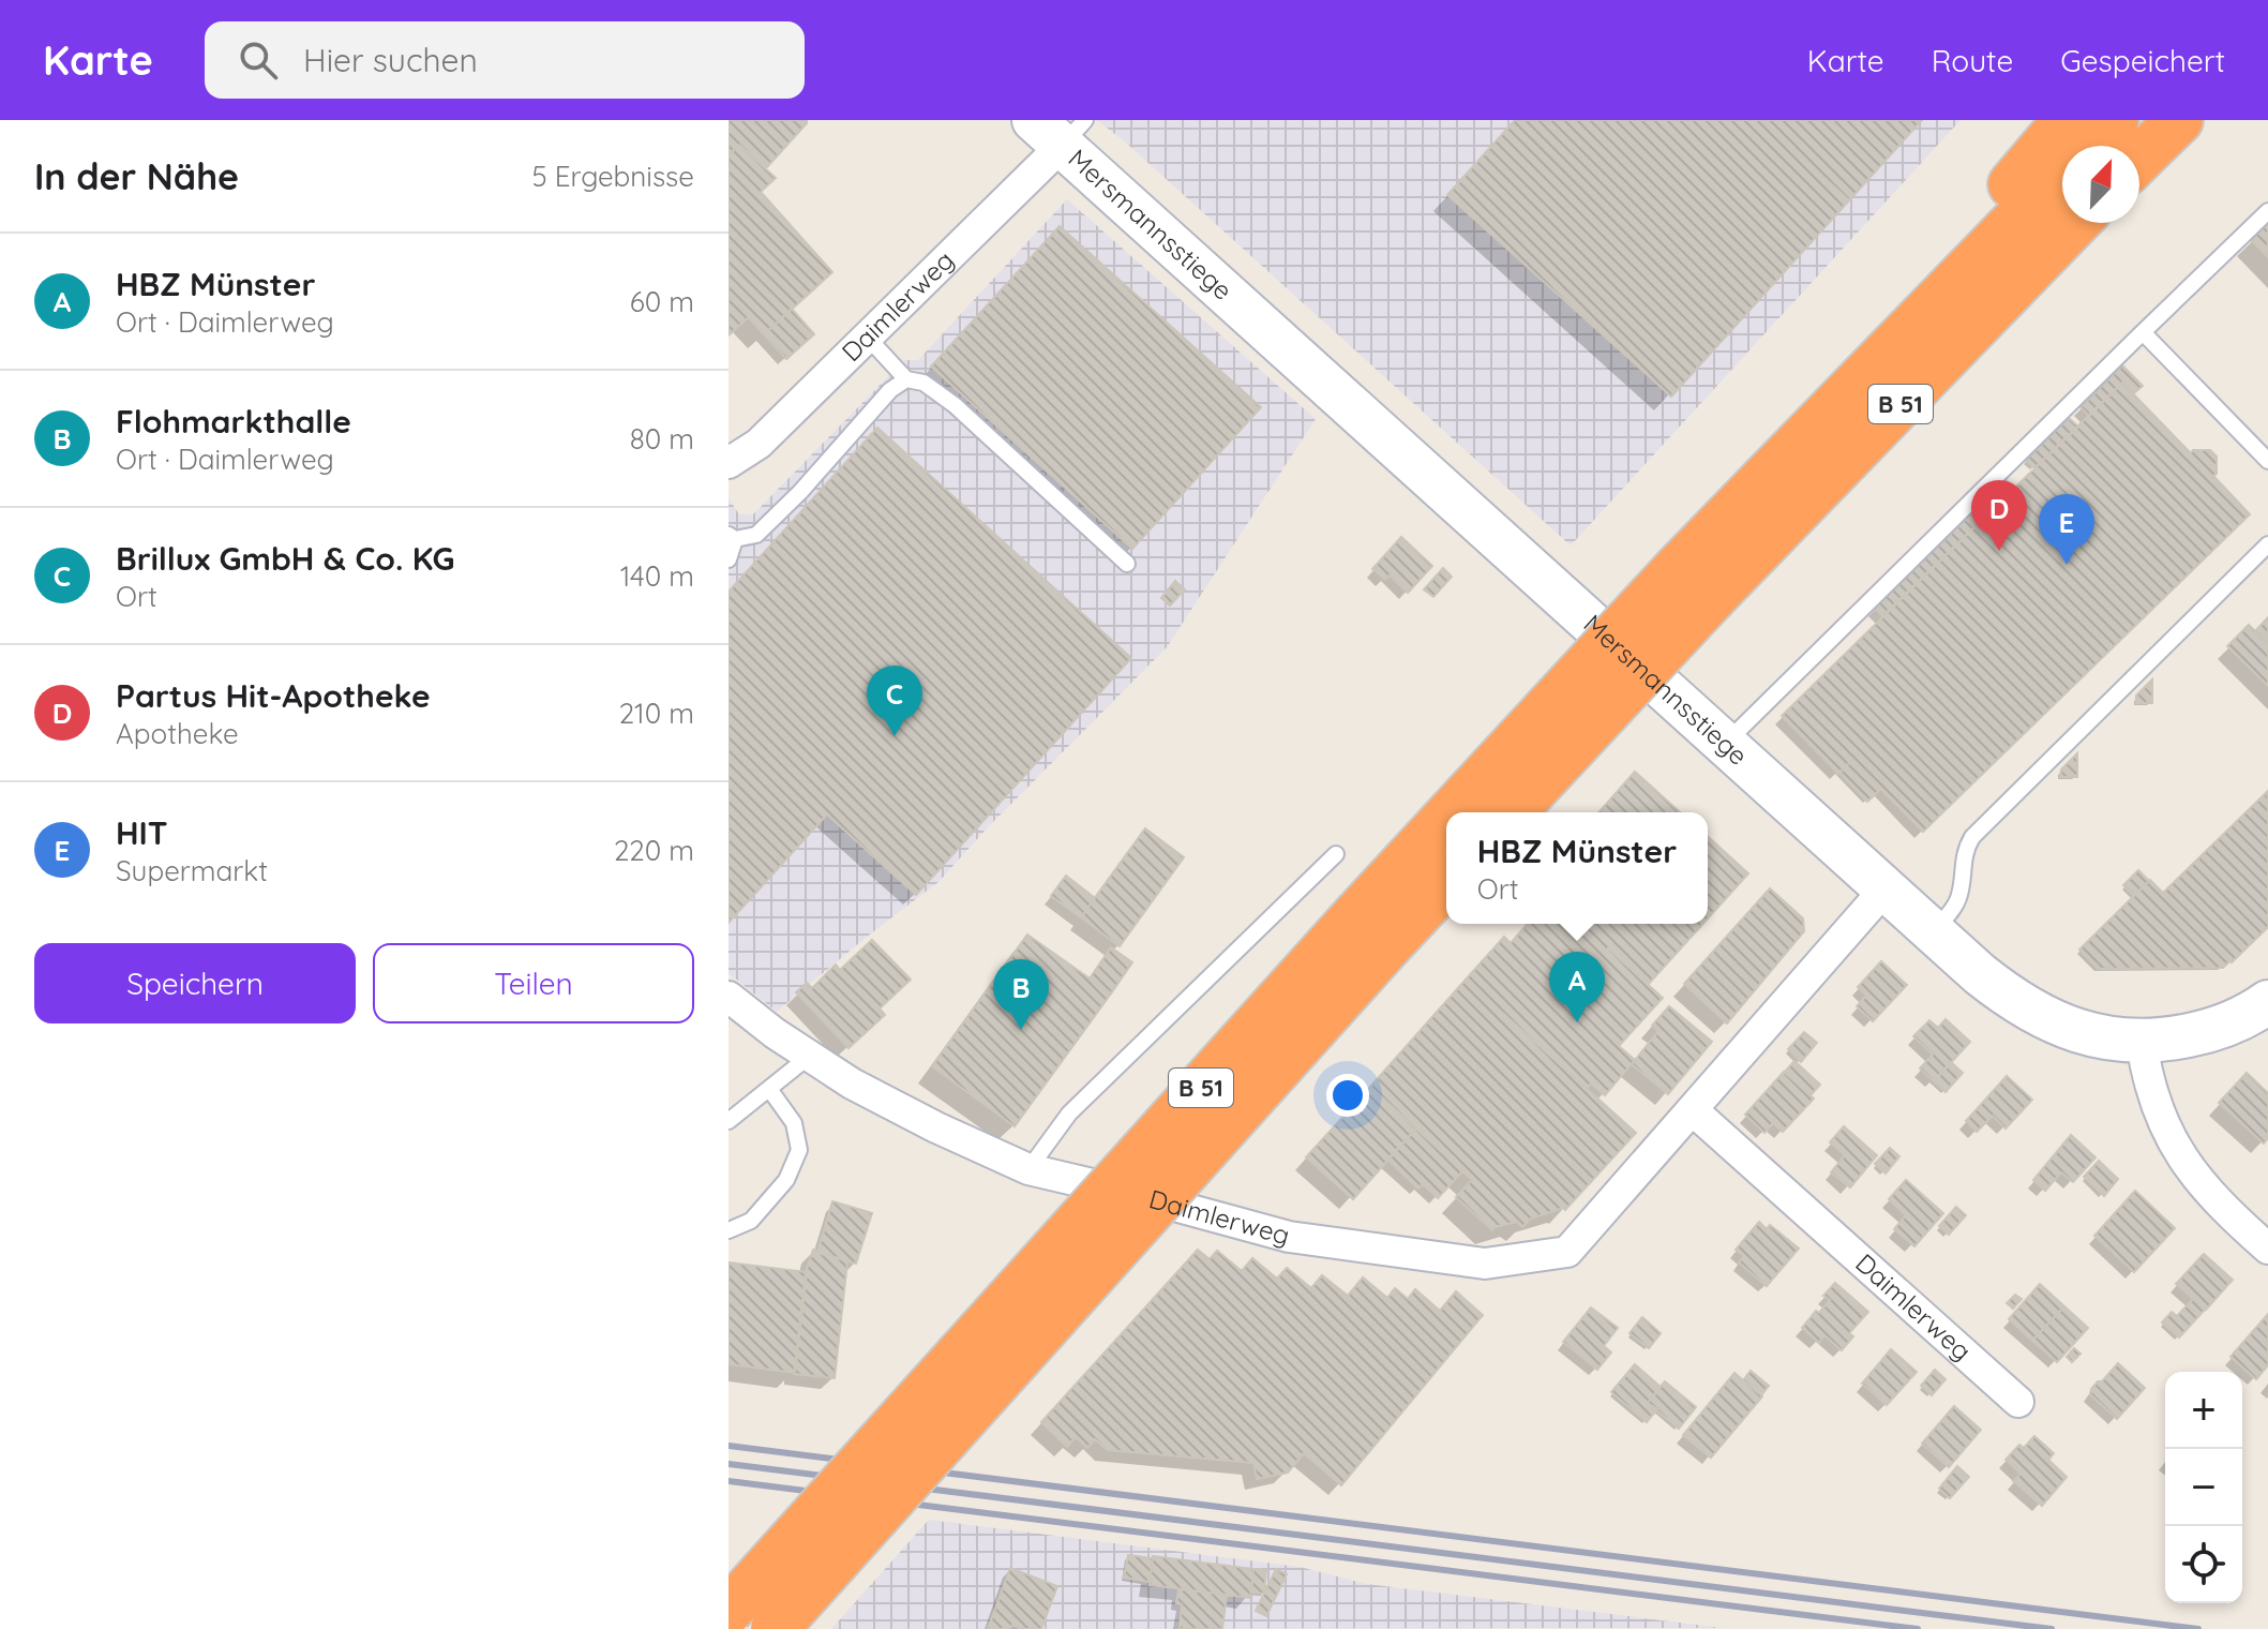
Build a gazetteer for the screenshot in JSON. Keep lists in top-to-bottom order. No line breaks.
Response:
{"streets":{"highway":["B 51"],"street":["Mersmannsstiege","Daimlerweg"]},"crossings":[["Mersmannsstiege","Daimlerweg"]],"north":"top right","page":{"header":"Karte","search":"Hier suchen","nav":["Karte","Route","Gespeichert"],"heading":["In der Nähe","5 Ergebnisse"],"list":[{"mark":"A","name":"HBZ Münster","note":"Ort · Daimlerweg","value":"60 m"},{"mark":"B","name":"Flohmarkthalle","note":"Ort · Daimlerweg","value":"80 m"},{"mark":"C","name":"Brillux GmbH & Co. KG","note":"Ort","value":"140 m"},{"mark":"D","name":"Partus Hit-Apotheke","note":"Apotheke","value":"210 m"},{"mark":"E","name":"HIT","note":"Supermarkt","value":"220 m"}],"pins":["D","E","C","A","B"],"popup":["HBZ Münster","Ort"],"buttons":["Speichern","Teilen"],"map_buttons":["+","−"]}}
